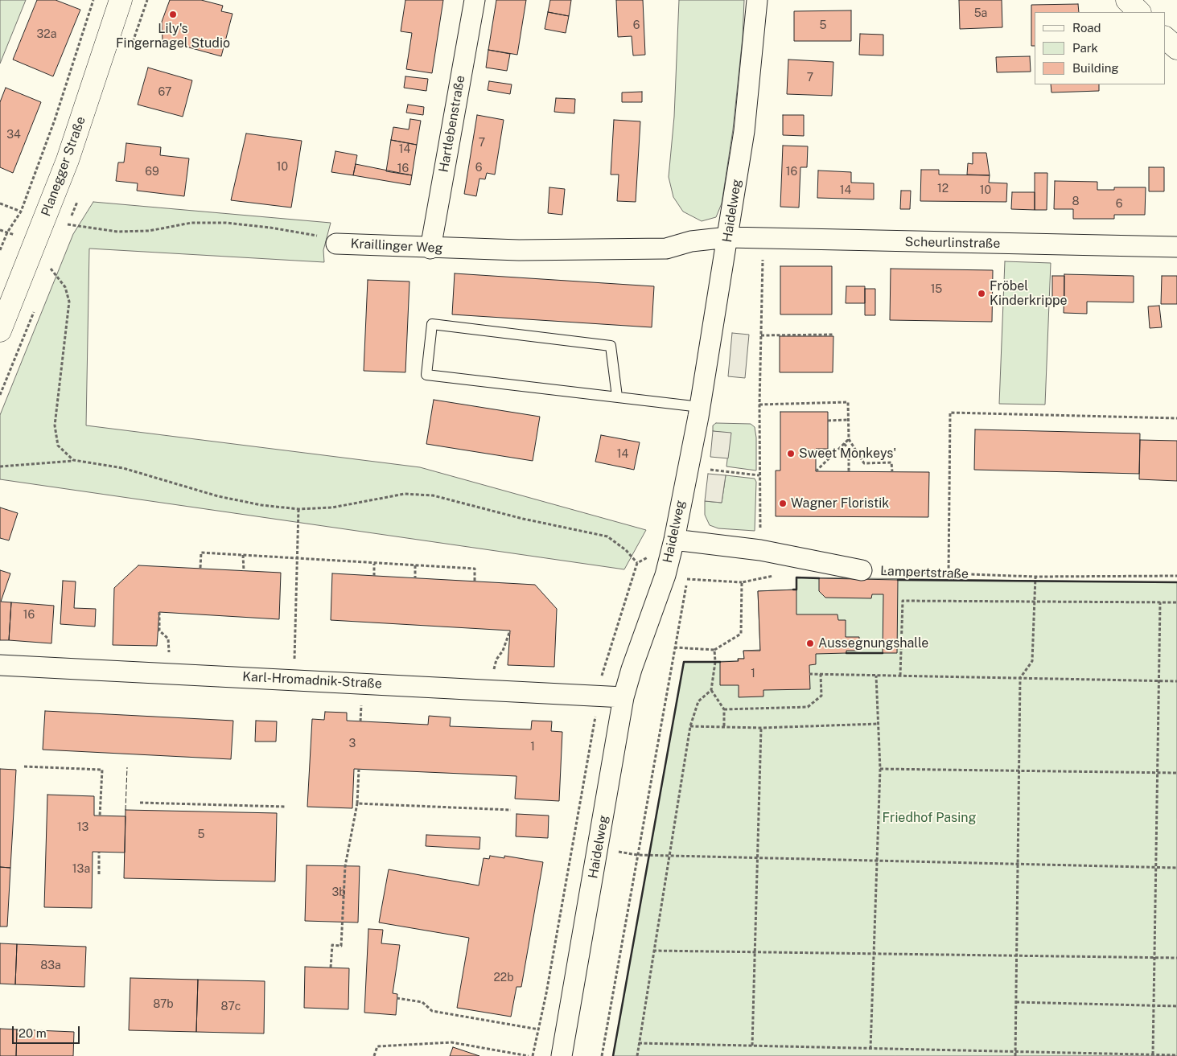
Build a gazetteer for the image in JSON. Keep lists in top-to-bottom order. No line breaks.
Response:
{"streets":{"main road":["Planegger Straße"],"street":["Hartlebenstraße","Haidelweg","Scheurlinstraße","Kraillinger Weg","Lampertstraße","Karl-Hromadnik-Straße"]},"crossings":[["Hartlebenstraße","Kraillinger Weg"],["Haidelweg","Scheurlinstraße"],["Haidelweg","Kraillinger Weg"],["Haidelweg","Lampertstraße"],["Haidelweg","Karl-Hromadnik-Straße"],["Scheurlinstraße","Kraillinger Weg"]],"parks":["Friedhof Pasing"],"places":["Lily's Fingernagel Studio","Fröbel Kinderkrippe","Sweet Monkeys'","Wagner Floristik","Aussegnungshalle"],"house_numbers":["5a","6","5","32a","7","67","34","7","14","10","6","16","69","16","12","14","10","8","6","15","14","16","1","3","1","13","5","13a","3b","83a","22b","87b","87c"],"legend":["Road","Park","Building"],"scale_bar":"20 m"}
